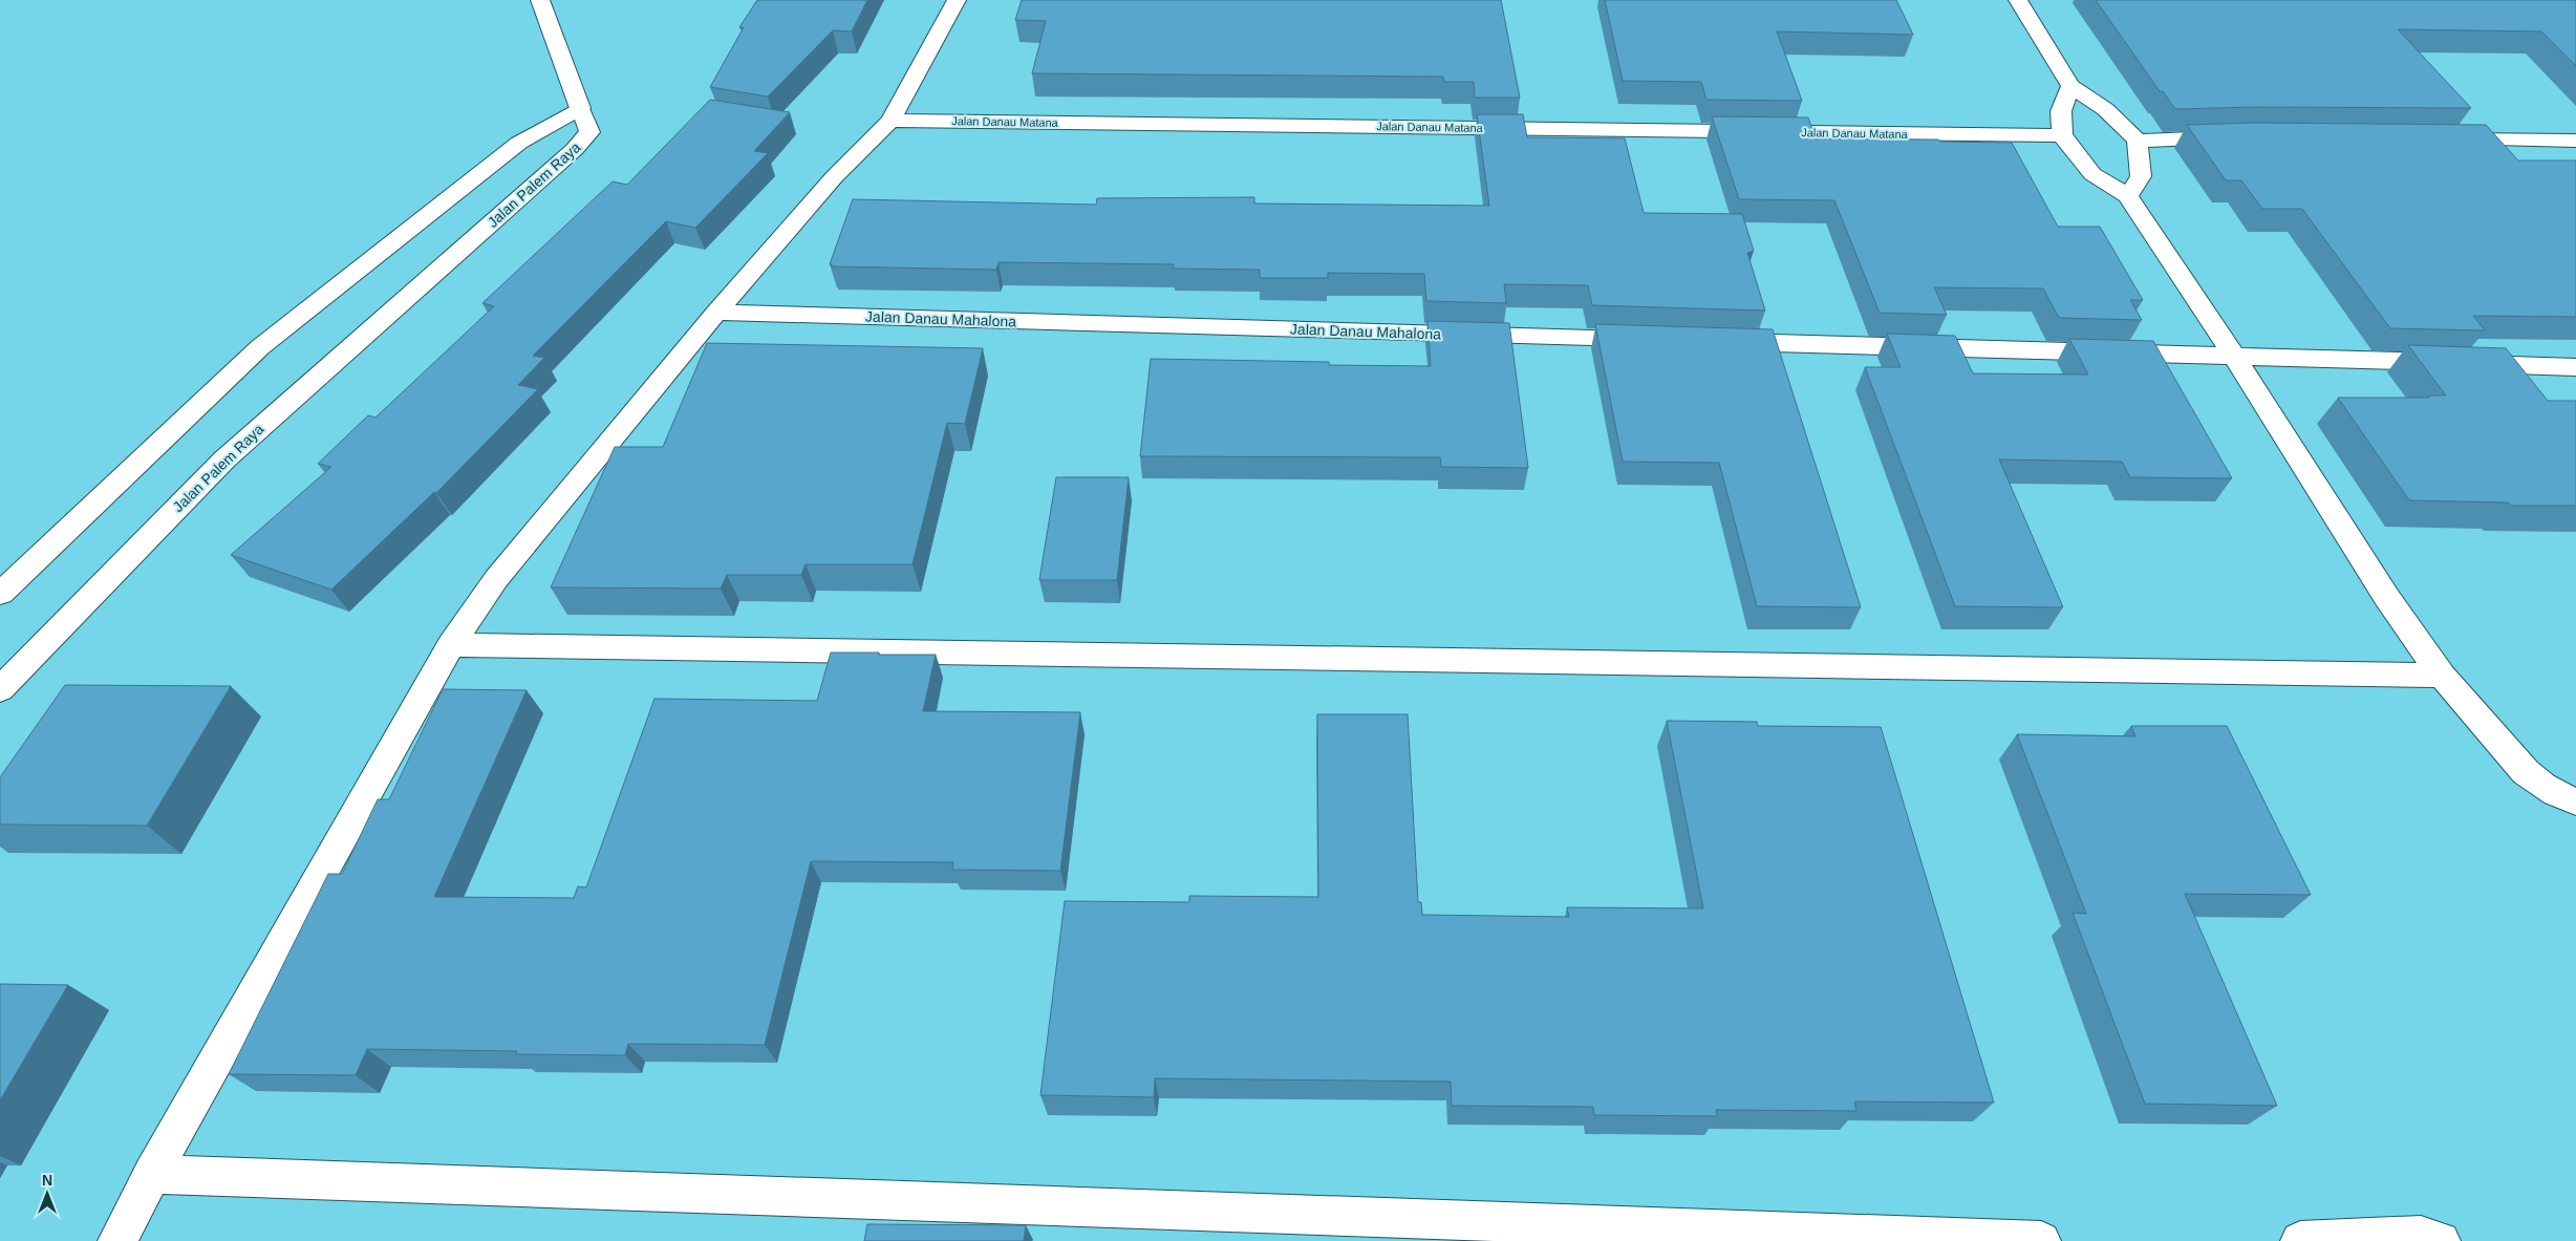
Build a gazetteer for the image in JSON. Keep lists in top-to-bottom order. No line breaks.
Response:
{"streets":{"street":["Jalan Danau Matana","Jalan Palem Raya","Jalan Danau Mahalona"]},"north":"top"}
